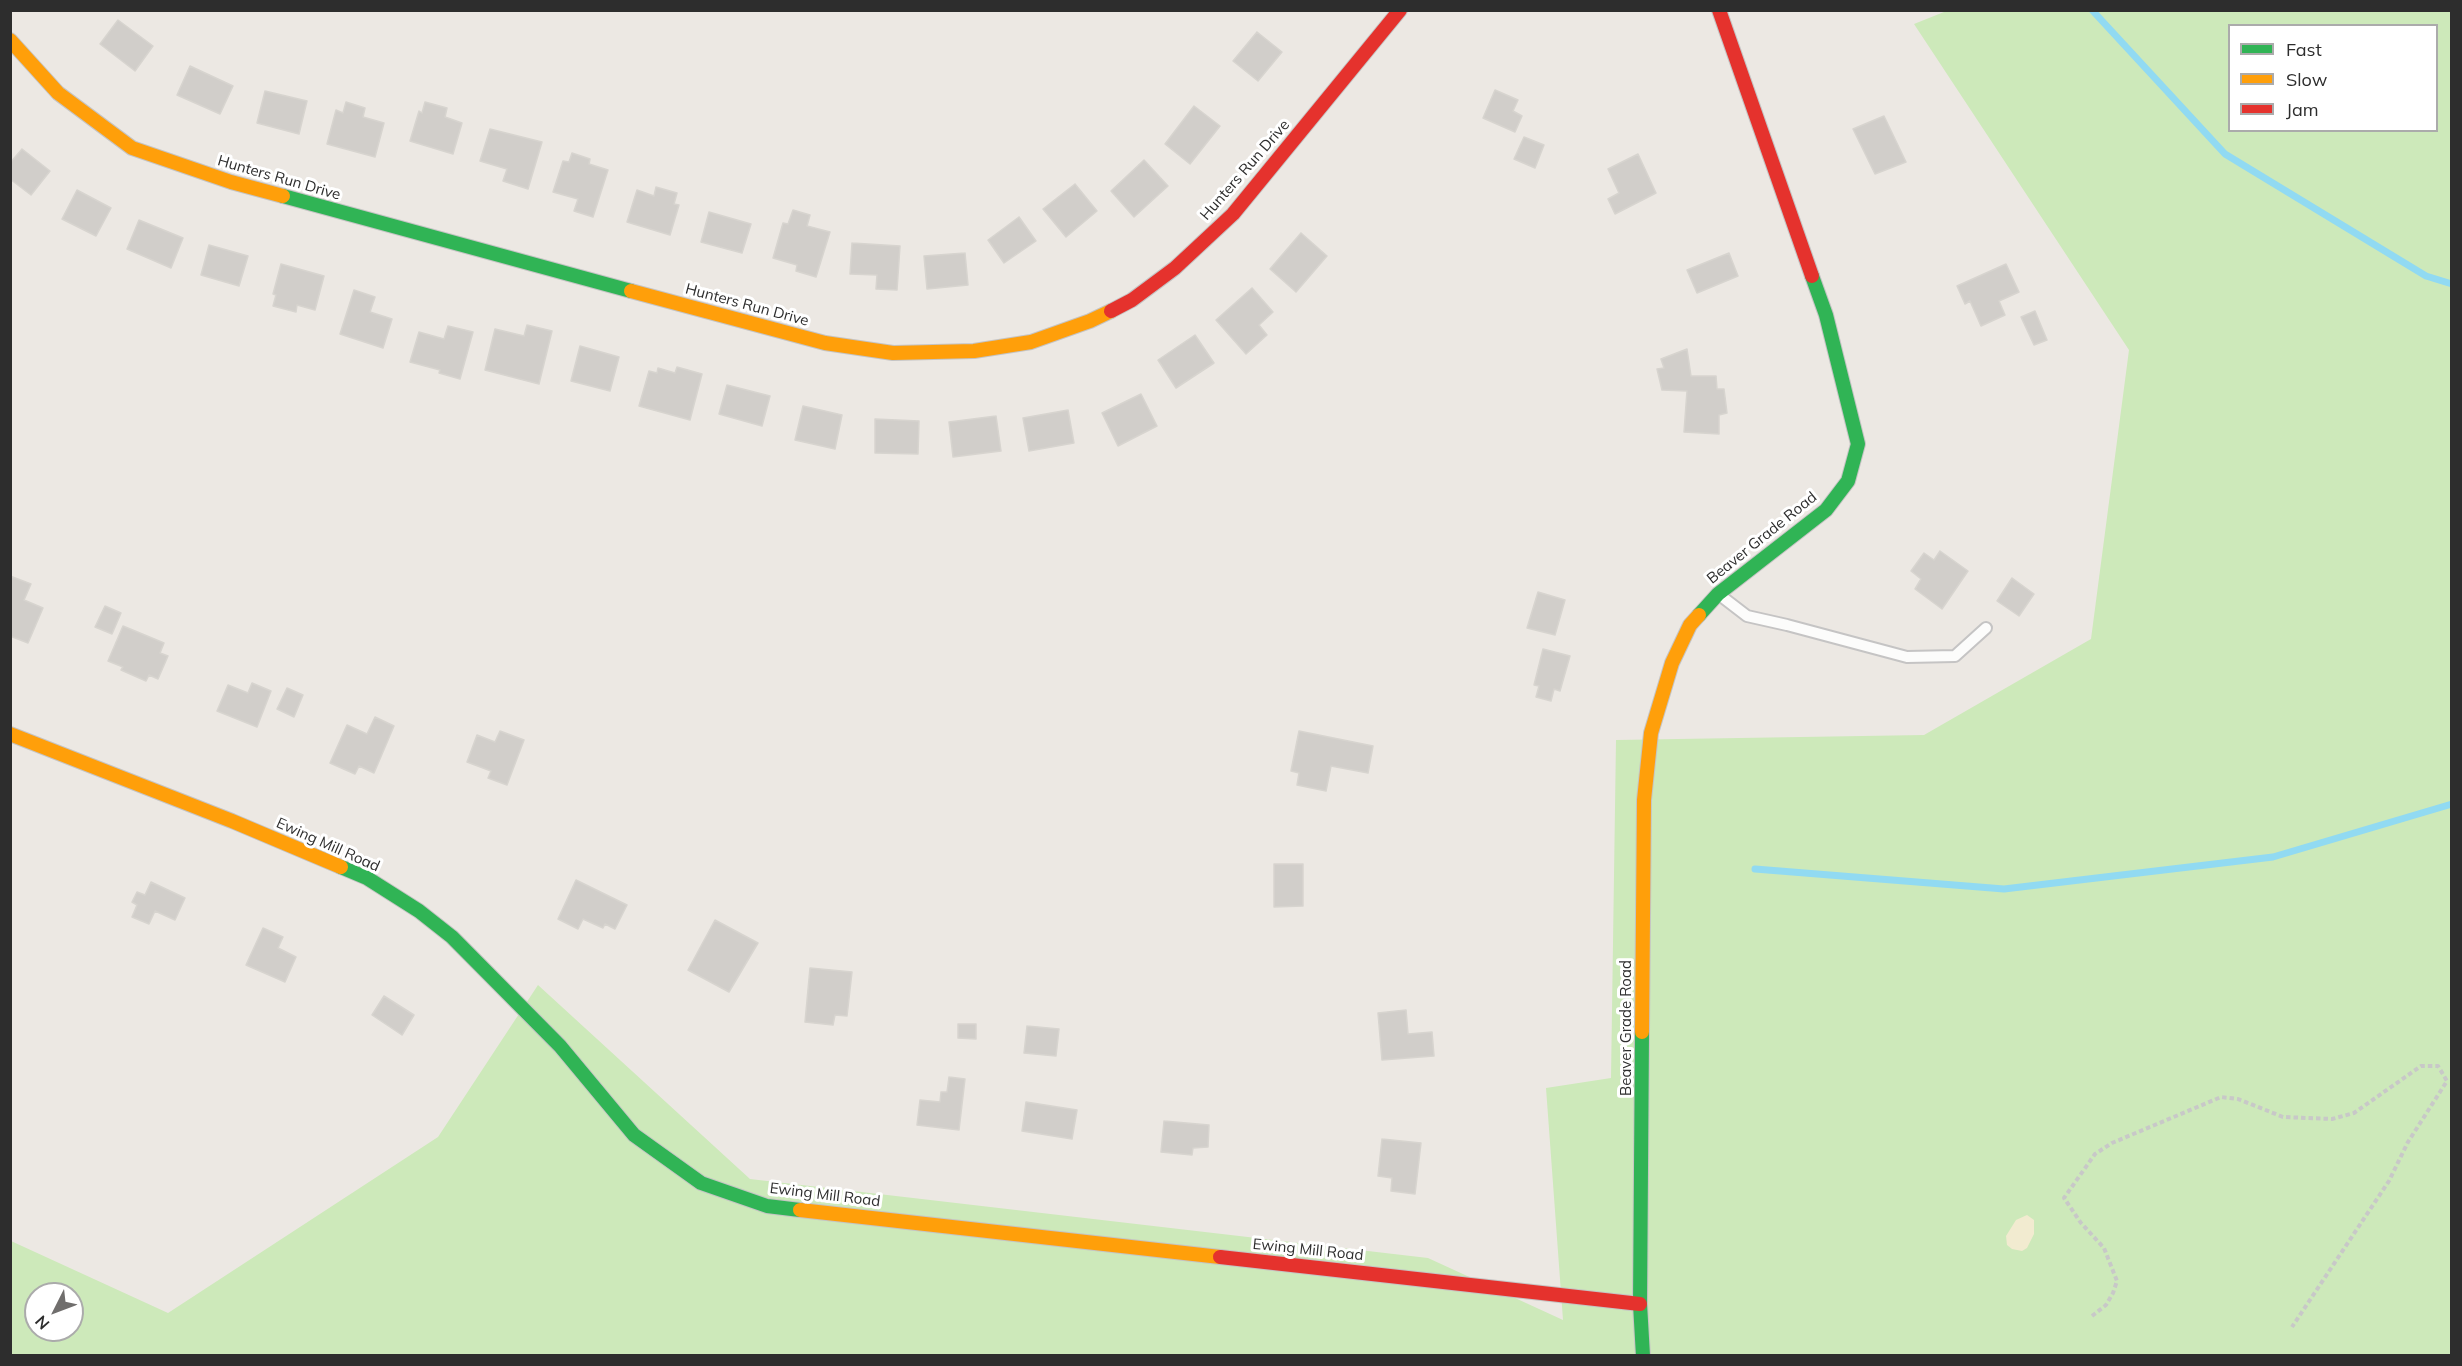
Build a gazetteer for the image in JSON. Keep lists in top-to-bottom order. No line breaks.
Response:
{"streets":{"street":["Hunters Run Drive","Beaver Grade Road","Ewing Mill Road"]},"crossings":[["Beaver Grade Road","Ewing Mill Road"]],"legend":["Fast","Slow","Jam"],"north":"bottom left"}
